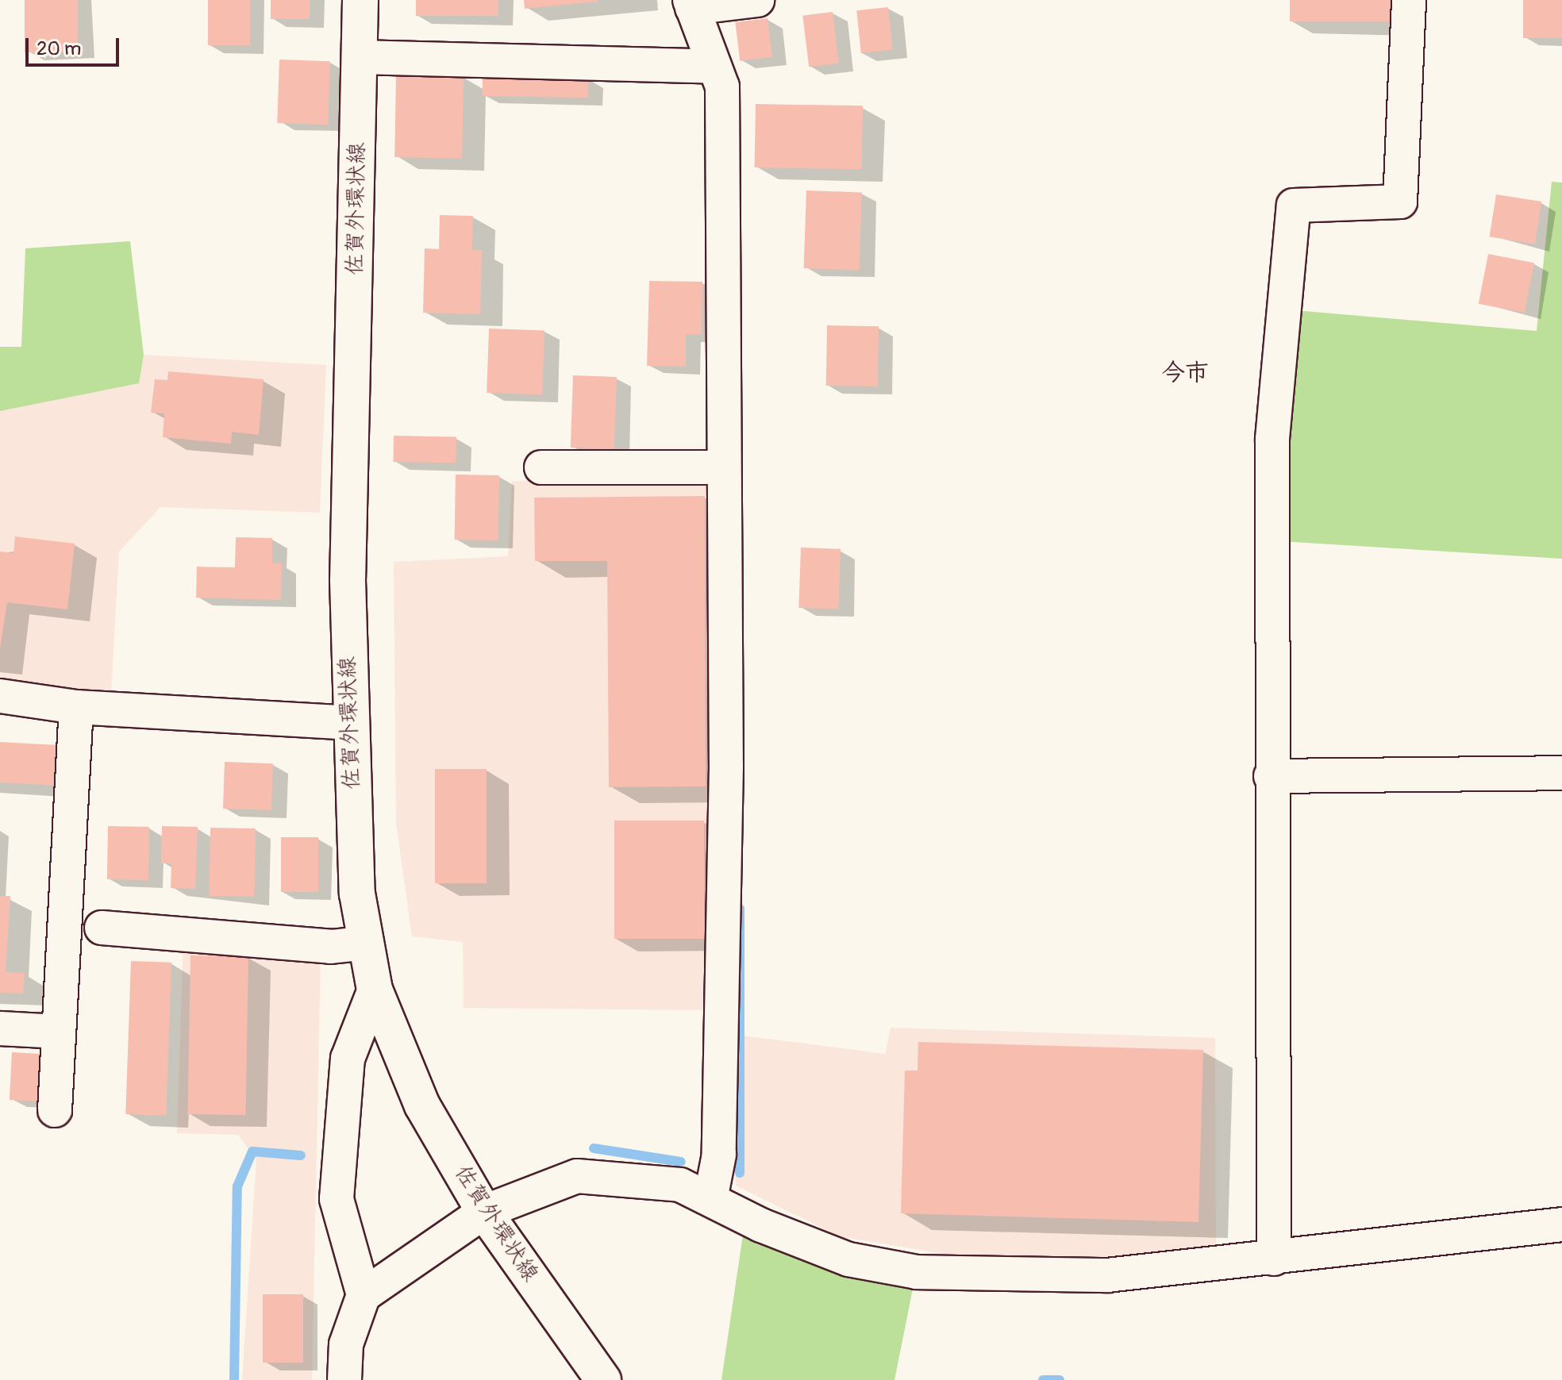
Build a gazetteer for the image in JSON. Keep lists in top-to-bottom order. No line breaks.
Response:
{"streets":{"main road":["佐賀外環状線"]},"districts":["今市"],"scale_bar":"20 m"}
